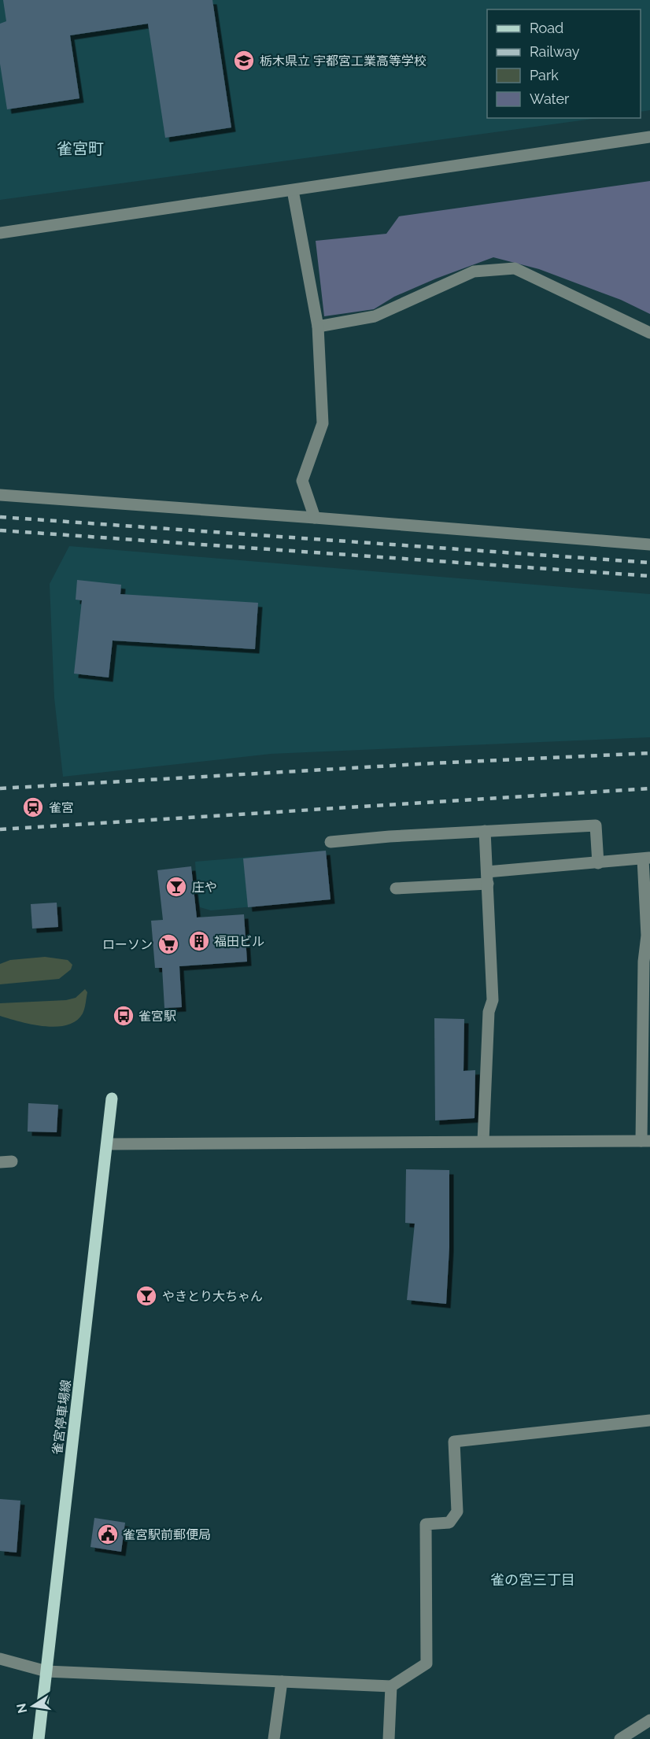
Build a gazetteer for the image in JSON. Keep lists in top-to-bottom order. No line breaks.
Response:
{"streets":{"main road":["雀宮停車場線"]},"districts":["雀宮町","雀の宮三丁目"],"places":{"school or university":["栃木県立 宇都宮工業高等学校"],"station":["雀宮"],"bar":["庄や","やきとり大ちゃん"],"building":["福田ビル"],"supermarket":["ローソン"],"bus stop":["雀宮駅"],"public building":["雀宮駅前郵便局"]},"legend":["Road","Railway","Park","Water"],"north":"left"}
